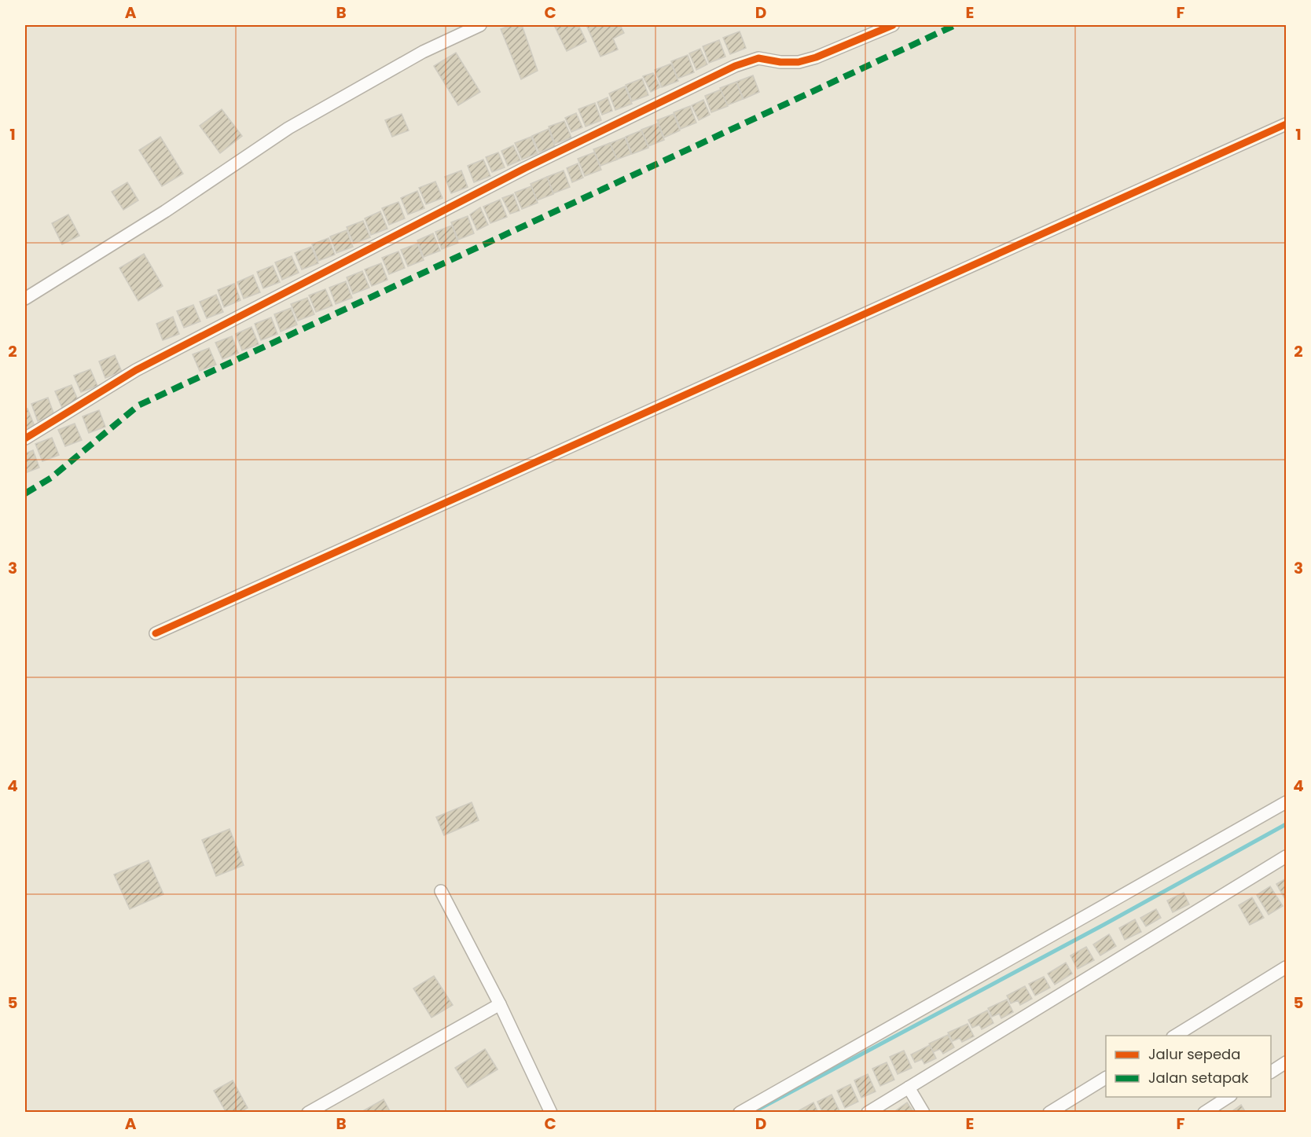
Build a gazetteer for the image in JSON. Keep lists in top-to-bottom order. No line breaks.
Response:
{"legend":["Jalur sepeda","Jalan setapak"],"grid":{"columns":["A","B","C","D","E","F"],"rows":["1","2","3","4","5"]}}
